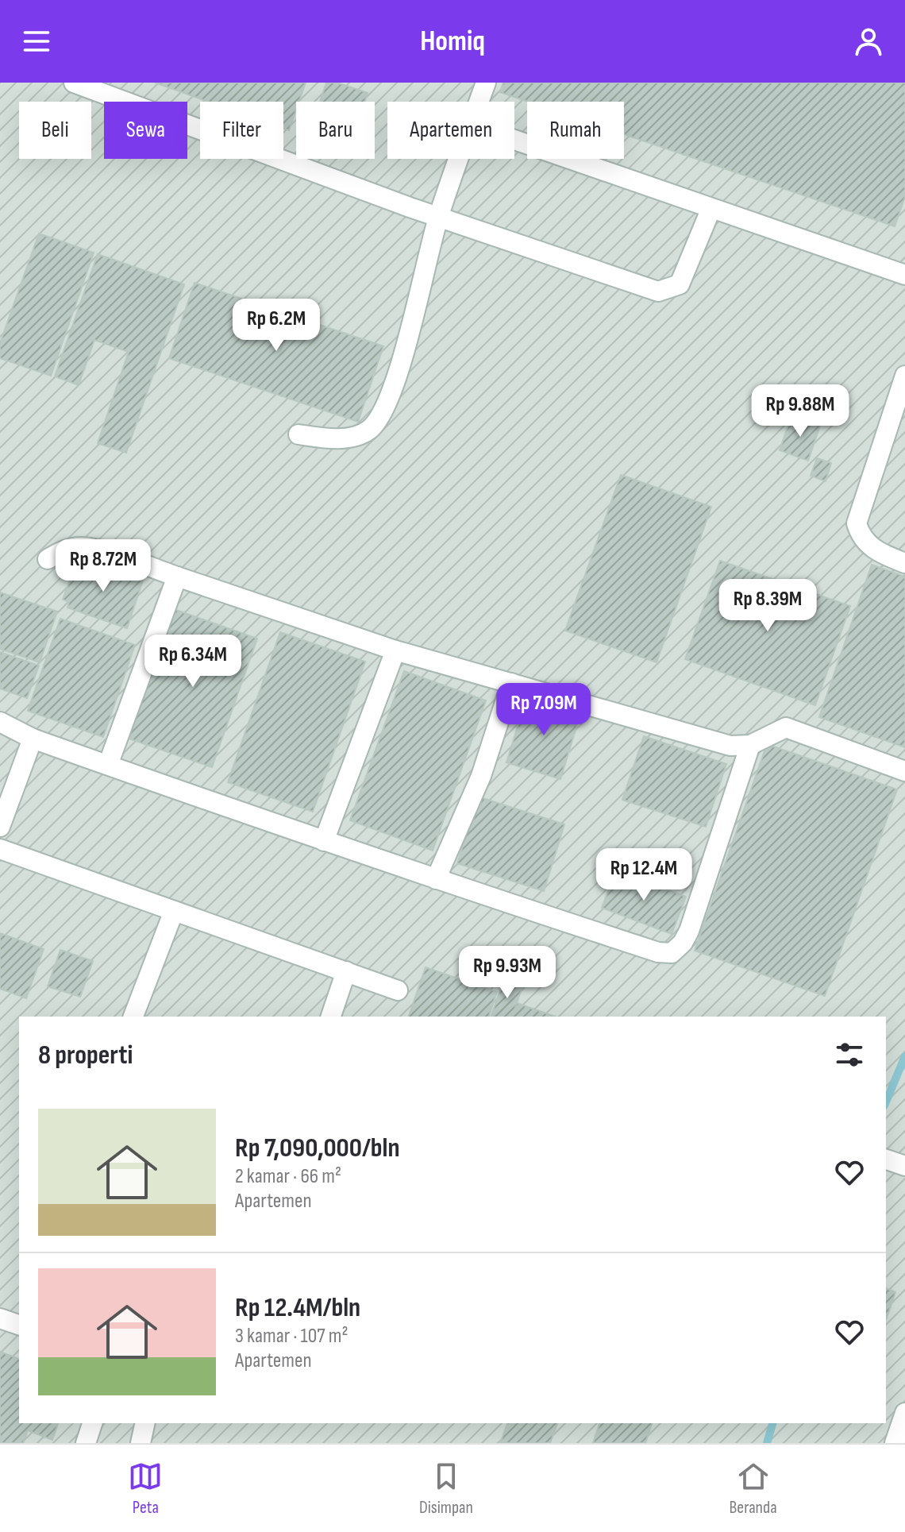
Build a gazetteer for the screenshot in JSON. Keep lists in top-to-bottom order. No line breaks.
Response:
{"page":{"header":"Homiq","chip":["Beli","Sewa","Filter","Baru","Apartemen","Rumah"],"price":["Rp 6.2M","Rp 9.88M","Rp 8.72M","Rp 8.39M","Rp 6.34M","Rp 7.09M","Rp 12.4M","Rp 9.93M"],"heading":"8 properti","list":[{"name":"Rp 7,090,000/bln","note":"2 kamar · 66 m² · Apartemen"},{"name":"Rp 12.4M/bln","note":"3 kamar · 107 m² · Apartemen"}],"tabs":["Peta","Disimpan","Beranda"]}}
